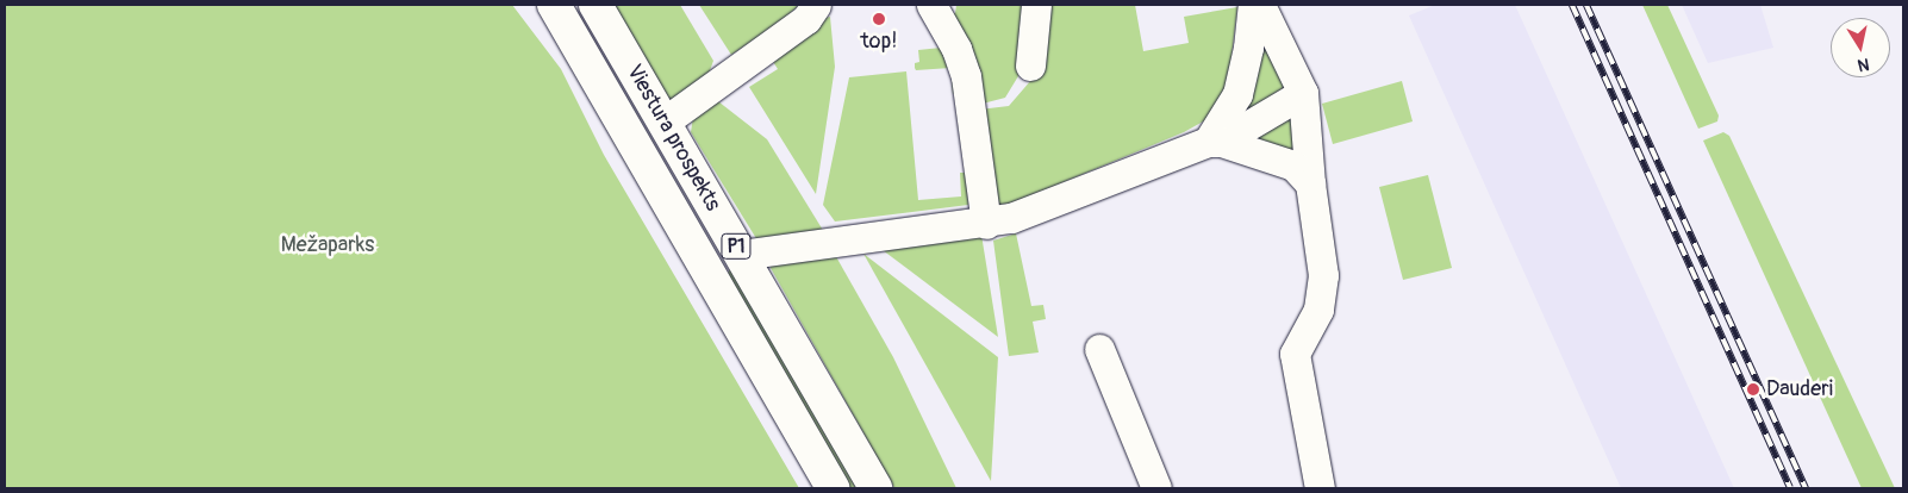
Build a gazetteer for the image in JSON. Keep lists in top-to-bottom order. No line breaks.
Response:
{"streets":{"main road":["Viestura prospekts","P1"]},"parks":["Mežaparks"],"places":["top!","Dauderi"],"north":"bottom"}
